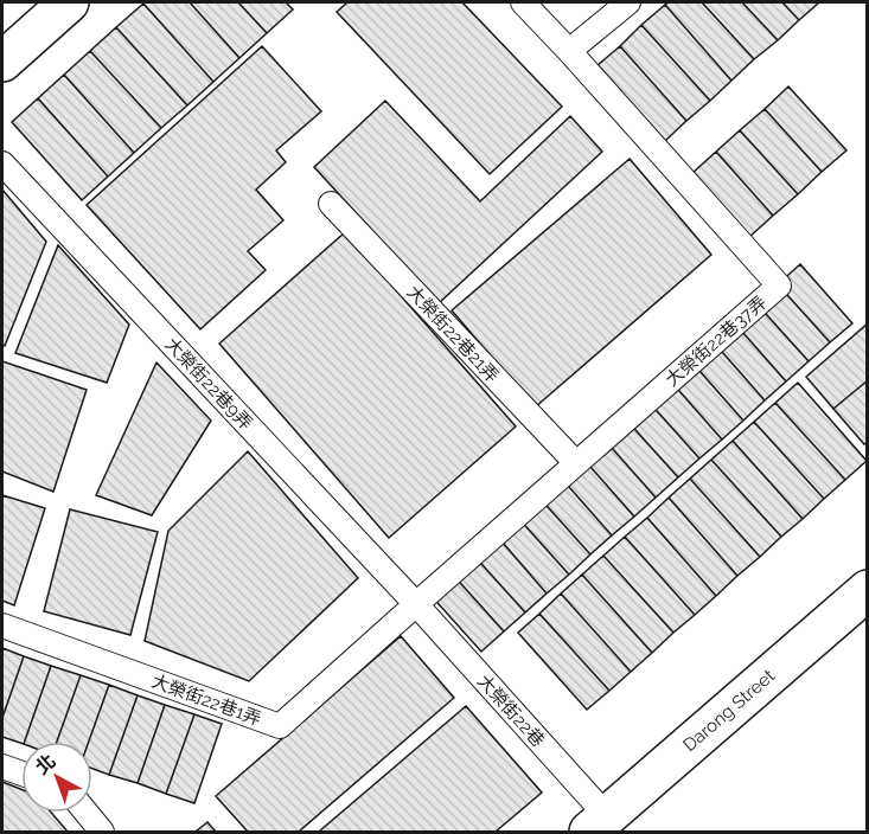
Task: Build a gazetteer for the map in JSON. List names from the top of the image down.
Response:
{
  "streets": {
    "street": ["Darong Street"],
    "lane": [
      "大榮街22巷21弄",
      "大榮街22巷37弄",
      "大榮街22巷9弄",
      "大榮街22巷1弄",
      "大榮街22巷"
    ]
  },
  "crossings": [
    ["大榮街22巷21弄", "大榮街22巷37弄"],
    ["大榮街22巷37弄", "大榮街22巷9弄"],
    ["大榮街22巷37弄", "大榮街22巷1弄"],
    ["大榮街22巷37弄", "大榮街22巷"],
    ["大榮街22巷9弄", "大榮街22巷1弄"],
    ["大榮街22巷9弄", "大榮街22巷"],
    ["大榮街22巷1弄", "大榮街22巷"],
    ["大榮街22巷", "Darong Street"]
  ],
  "north": "top left"
}
